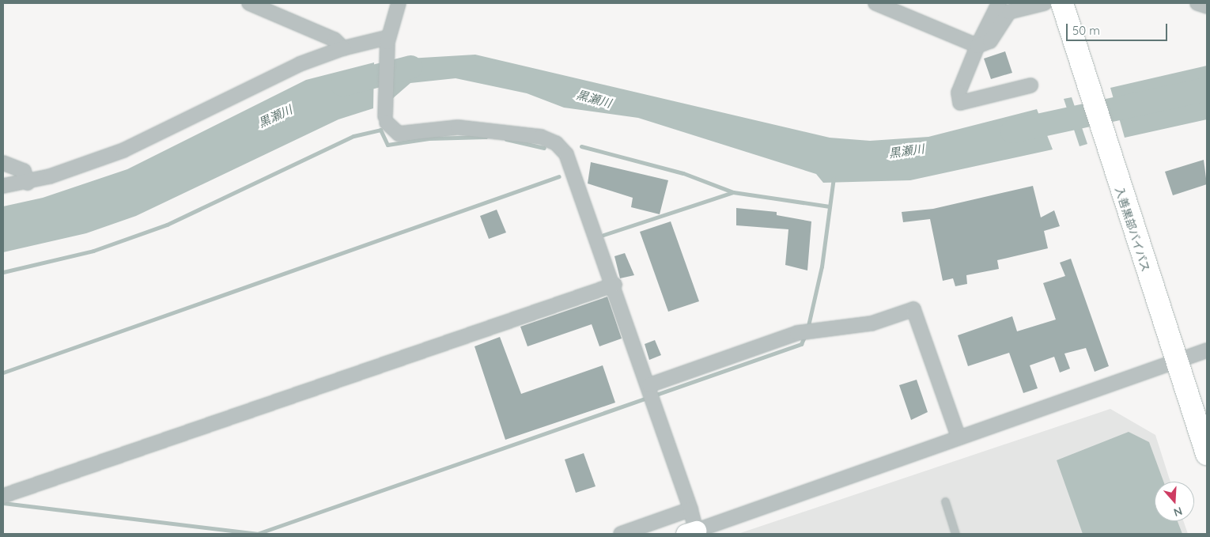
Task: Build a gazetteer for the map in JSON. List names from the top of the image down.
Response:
{
  "streets": {
    "highway": ["入善黒部バイパス"]
  },
  "water": ["黒瀬川"],
  "scale_bar": "50 m",
  "north": "bottom"
}
